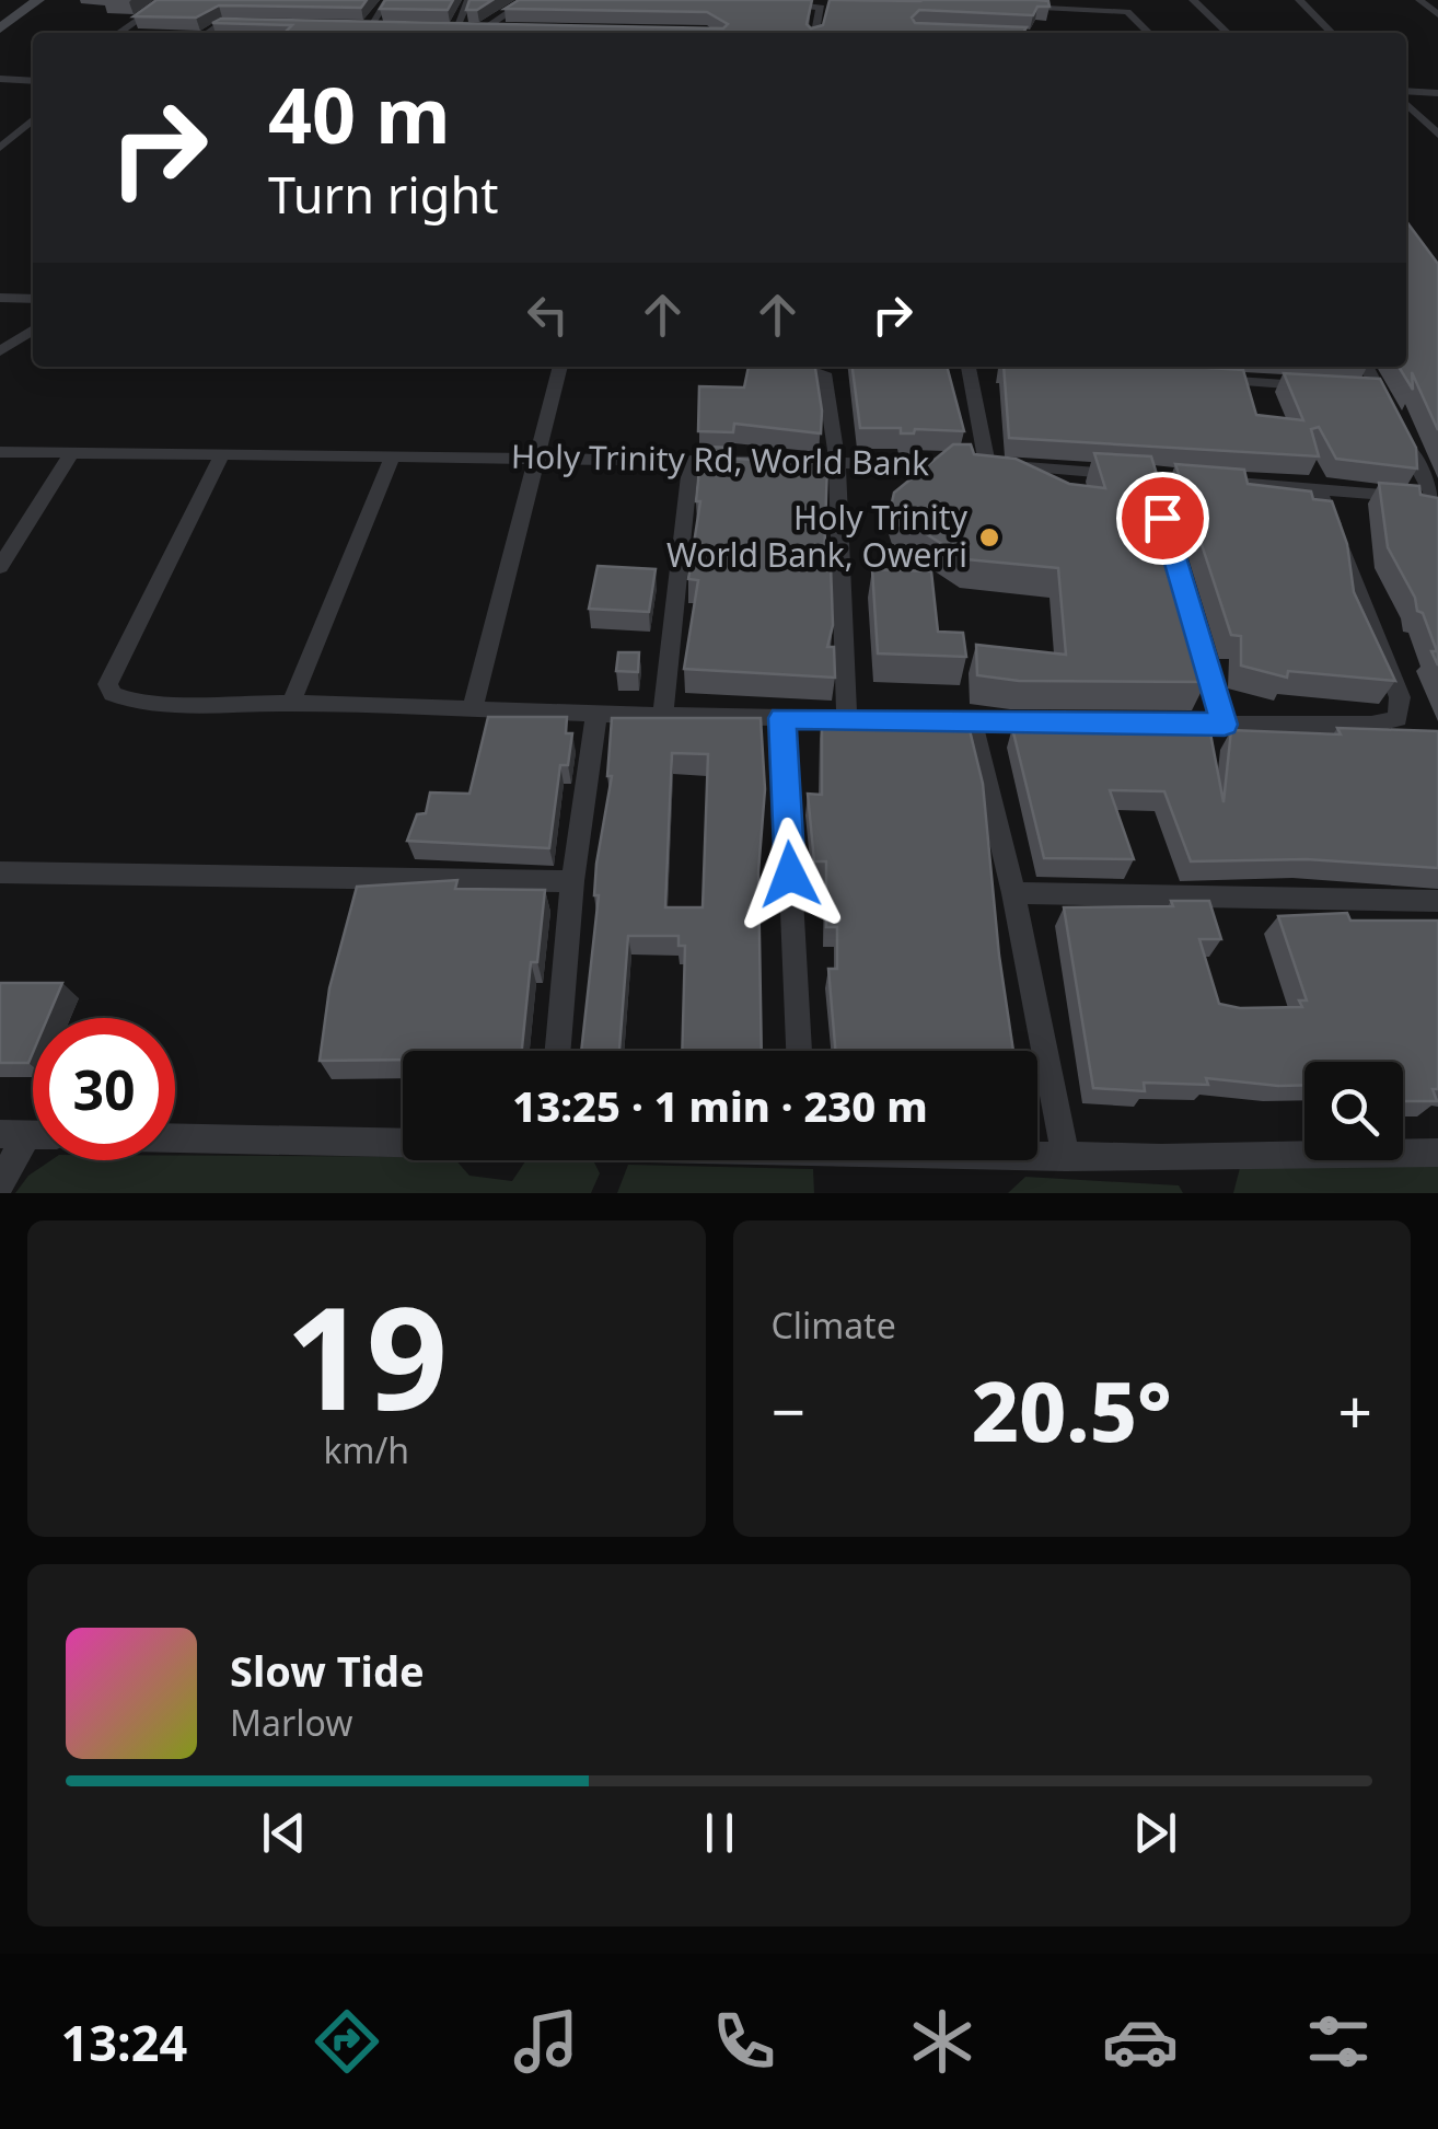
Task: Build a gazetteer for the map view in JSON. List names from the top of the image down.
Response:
{
  "streets": {
    "street": ["Holy Trinity Rd, World Bank"]
  },
  "places": ["Holy Trinity World Bank, Owerri"],
  "page": {
    "turn": ["40 m", "Turn right"],
    "limit": "30",
    "trip": "13:25 · 1 min · 230 m",
    "tile": [
      ["19", "km/h"],
      "Climate"
    ],
    "heat": ["−", "20.5°", "+"],
    "song": ["Slow Tide", "Marlow"],
    "tabs": "13:24"
  }
}
